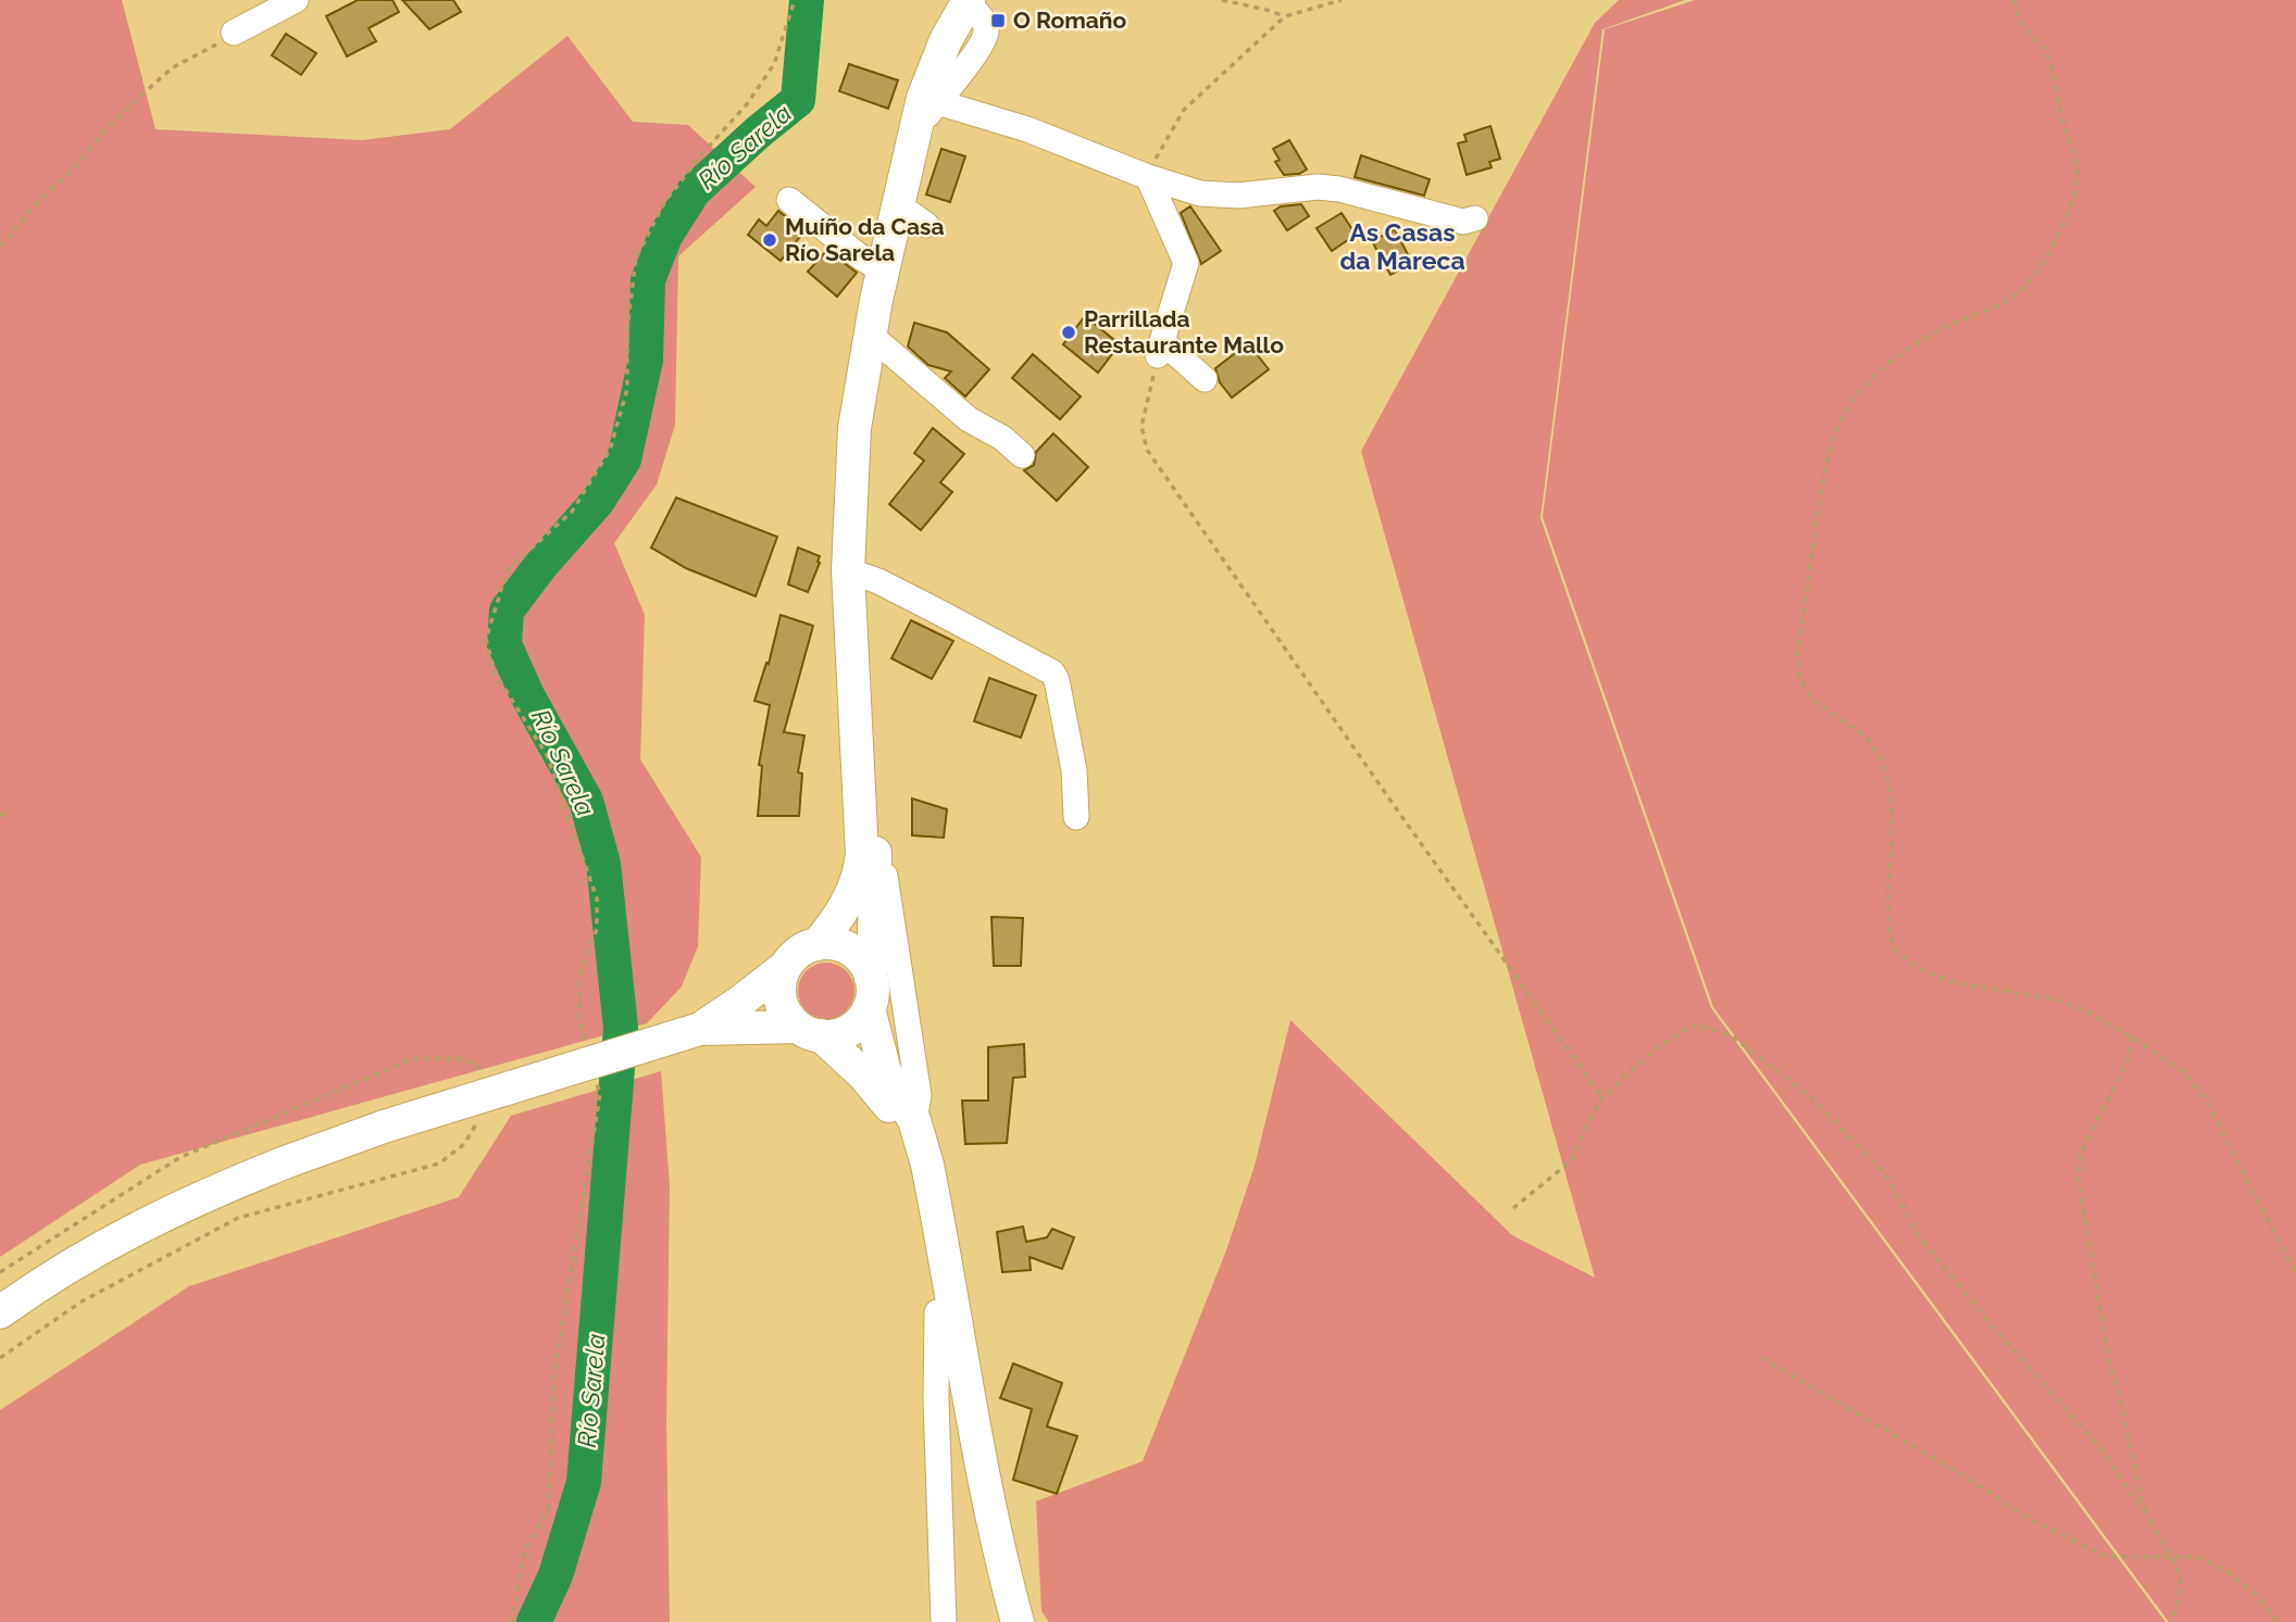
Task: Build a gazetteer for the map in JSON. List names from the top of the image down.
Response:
{
  "districts": ["As Casas da Mareca"],
  "water": ["Río Sarela"],
  "places": {
    "transit": ["O Romaño"],
    "other": ["Muíño da Casa Río Sarela", "Parrillada Restaurante Mallo"]
  }
}
